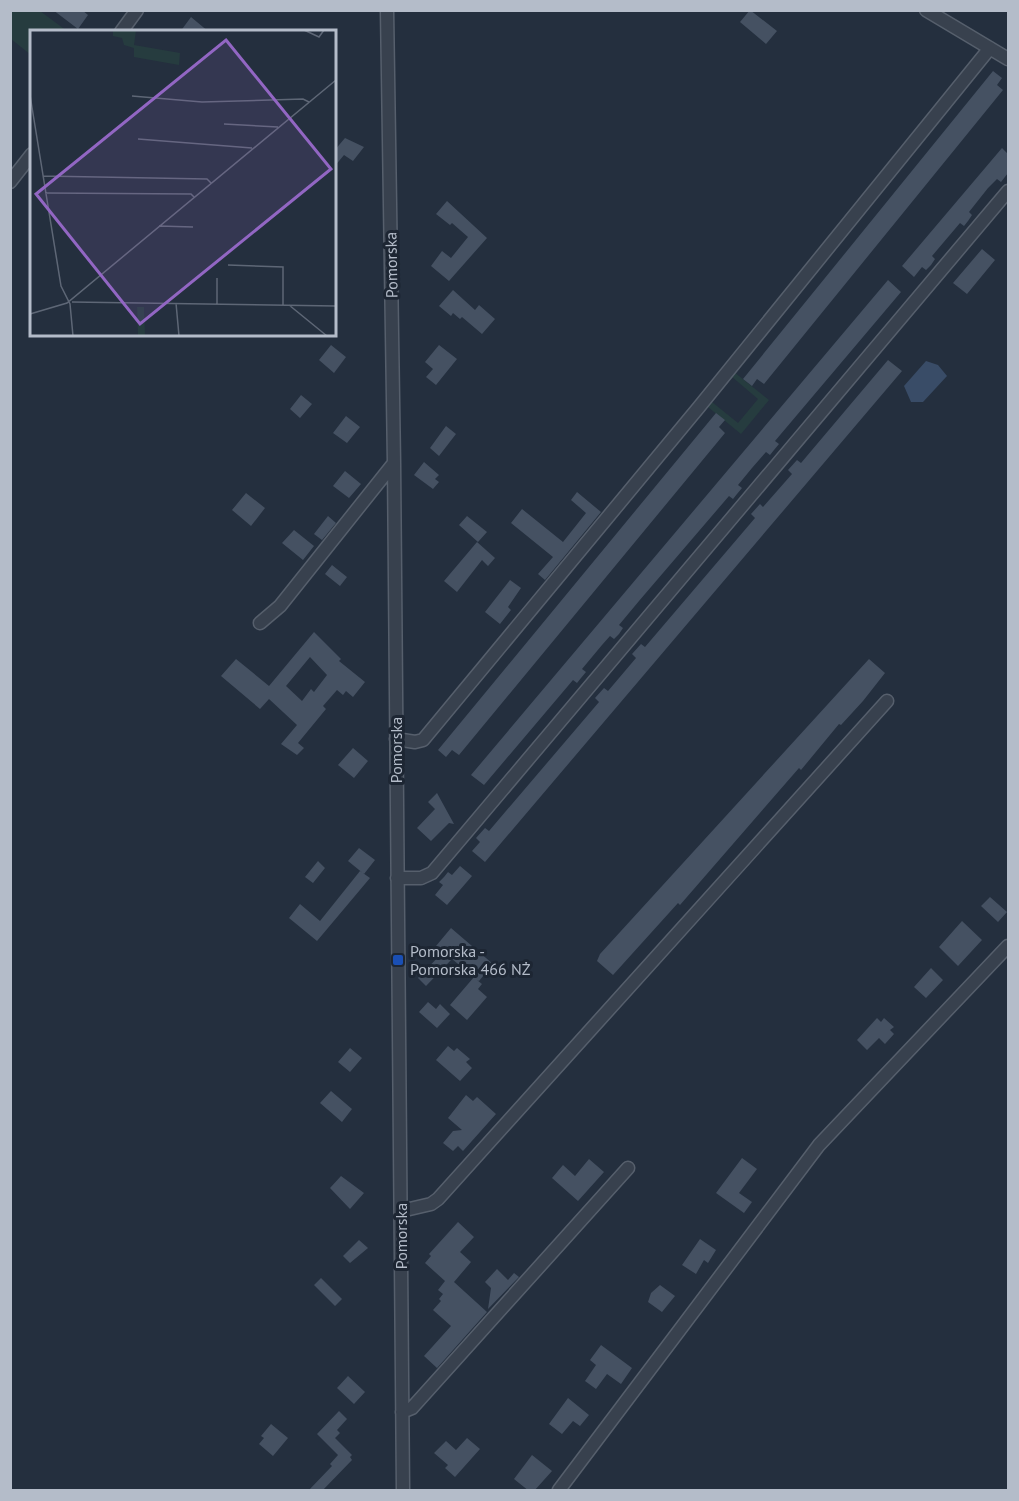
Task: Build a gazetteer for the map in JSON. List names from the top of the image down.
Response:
{
  "streets": {
    "street": ["Pomorska"]
  },
  "places": {
    "transit": ["Pomorska - Pomorska 466 NŻ"]
  }
}
